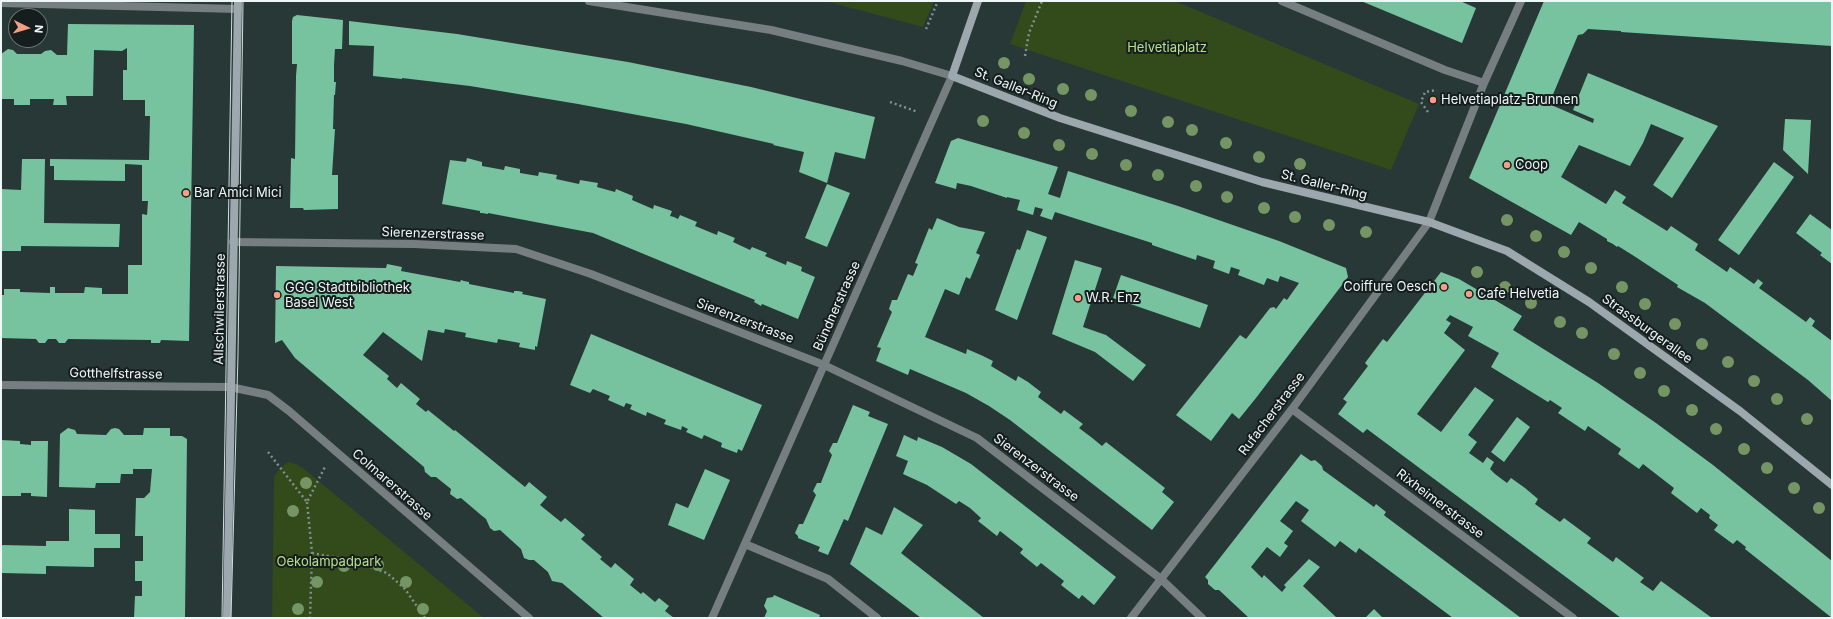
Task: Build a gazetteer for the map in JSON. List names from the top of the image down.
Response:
{
  "streets": {
    "street": [
      "St. Galler-Ring",
      "Sierenzerstrasse",
      "Bündnerstrasse",
      "Allschwilerstrasse",
      "Strassburgerallee",
      "Gotthelfstrasse",
      "Rufacherstrasse",
      "Colmarerstrasse",
      "Rixheimerstrasse"
    ]
  },
  "crossings": [
    ["St. Galler-Ring", "Bündnerstrasse"],
    ["St. Galler-Ring", "Strassburgerallee"],
    ["St. Galler-Ring", "Rufacherstrasse"],
    ["Sierenzerstrasse", "Bündnerstrasse"],
    ["Sierenzerstrasse", "Allschwilerstrasse"],
    ["Sierenzerstrasse", "Rufacherstrasse"],
    ["Allschwilerstrasse", "Gotthelfstrasse"],
    ["Allschwilerstrasse", "Colmarerstrasse"],
    ["Strassburgerallee", "Rufacherstrasse"],
    ["Gotthelfstrasse", "Colmarerstrasse"],
    ["Rufacherstrasse", "Rixheimerstrasse"]
  ],
  "parks": ["Helvetiaplatz", "Oekolampadpark"],
  "places": [
    "Helvetiaplatz-Brunnen",
    "Coop",
    "Bar Amici Mici",
    "Coiffure Oesch",
    "Cafe Helvetia",
    "GGG Stadtbibliothek Basel West",
    "W.R. Enz"
  ],
  "north": "right"
}
